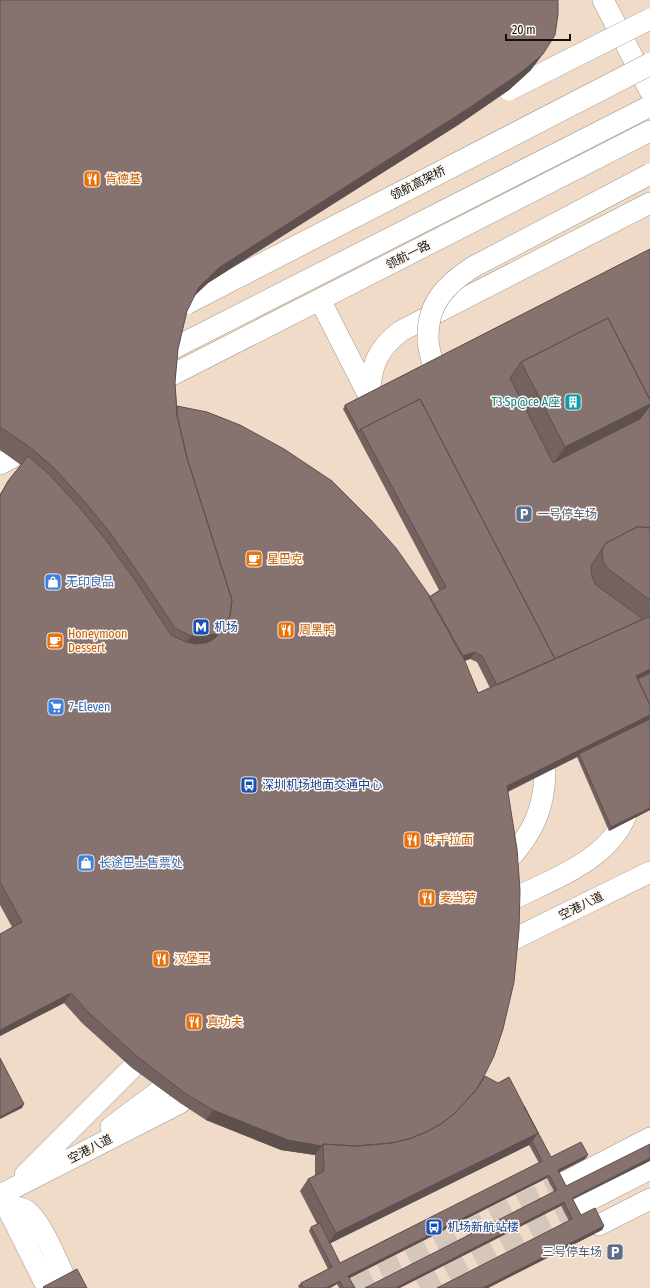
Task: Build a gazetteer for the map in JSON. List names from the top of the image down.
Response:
{
  "streets": {
    "main road": ["领航高架桥"],
    "street": ["领航一路", "空港八道"]
  },
  "places": {
    "restaurant": [
      "肯德基",
      "周黑鸭",
      "味千拉面",
      "麦当劳",
      "汉堡王",
      "真功夫"
    ],
    "building": ["T3·Sp@ce A座"],
    "parking": ["一号停车场", "三号停车场"],
    "cafe": ["星巴克", "Honeymoon Dessert"],
    "shop": ["无印良品", "长途巴士售票处"],
    "metro station": ["机场"],
    "supermarket": ["7-Eleven"],
    "bus stop": ["深圳机场地面交通中心", "机场新航站楼"]
  },
  "scale_bar": "20 m"
}
